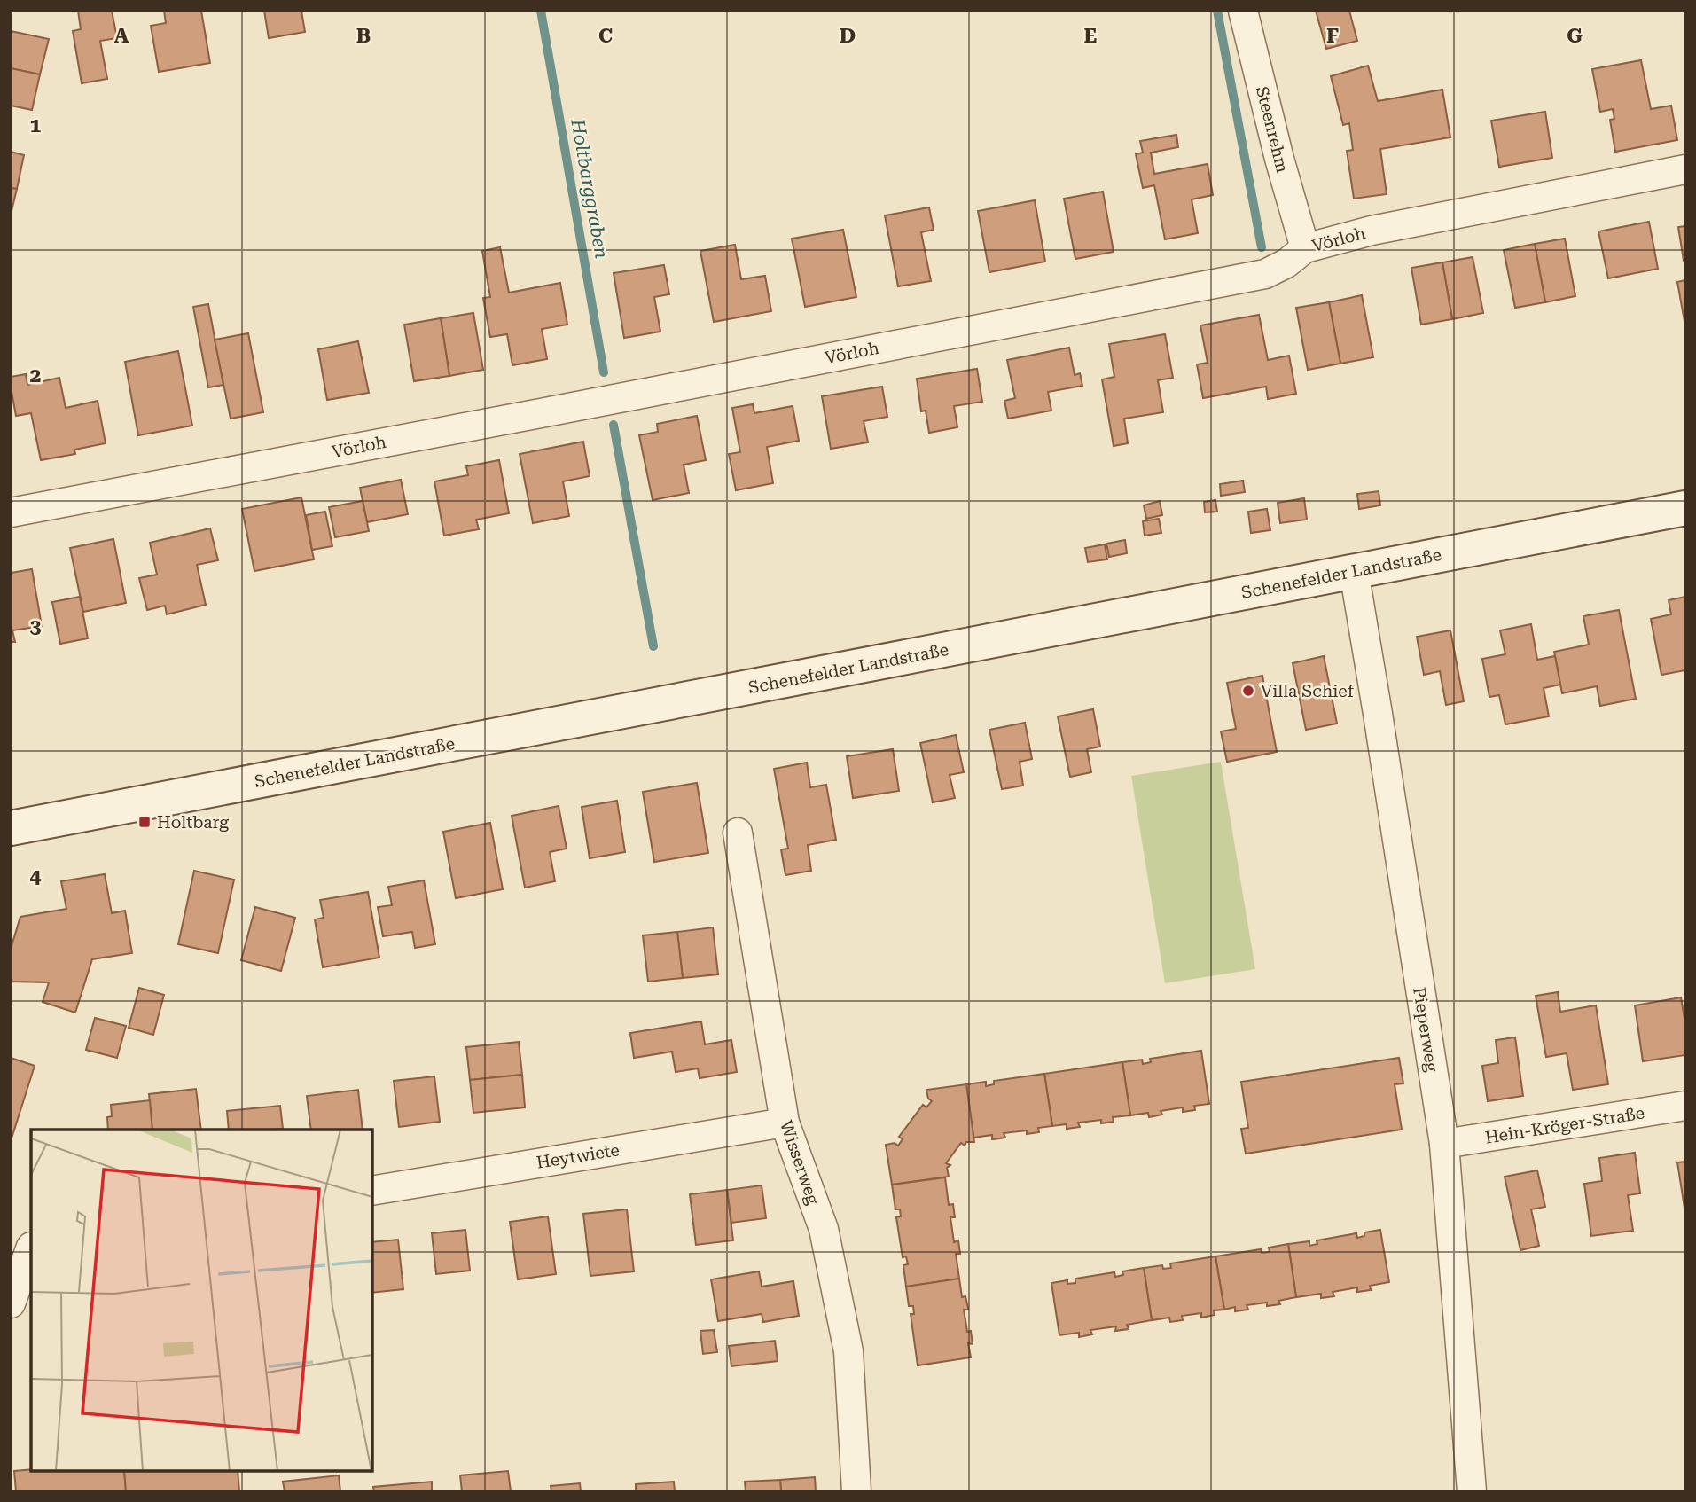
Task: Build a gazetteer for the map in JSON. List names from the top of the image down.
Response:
{
  "streets": {
    "main road": ["Schenefelder Landstraße"],
    "street": [
      "Steenrehm",
      "Vörloh",
      "Pieperweg",
      "Hein-Kröger-Straße",
      "Heytwiete",
      "Wisserweg"
    ]
  },
  "crossings": [
    ["Steenrehm", "Vörloh"],
    ["Schenefelder Landstraße", "Pieperweg"],
    ["Pieperweg", "Hein-Kröger-Straße"],
    ["Heytwiete", "Wisserweg"]
  ],
  "water": ["Holtbarggraben"],
  "places": {
    "other": ["Villa Schief"],
    "transit": ["Holtbarg"]
  },
  "grid": {
    "columns": [
      "A",
      "B",
      "C",
      "D",
      "E",
      "F",
      "G"
    ],
    "rows": [
      "1",
      "2",
      "3",
      "4"
    ]
  }
}
